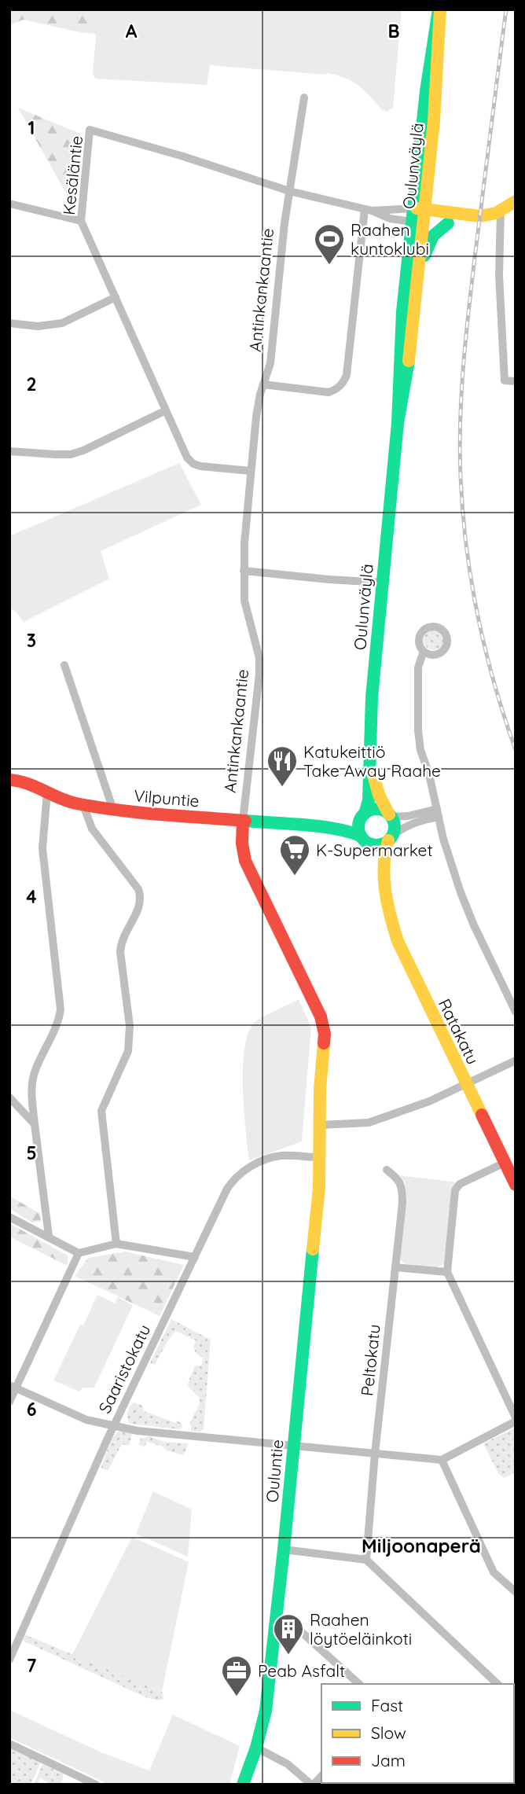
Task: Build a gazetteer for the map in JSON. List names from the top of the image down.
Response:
{
  "streets": {
    "main road": [
      "Oulunväylä",
      "Antinkankaantie",
      "Vilpuntie",
      "Ratakatu",
      "Ouluntie"
    ],
    "street": ["Kesäläntie", "Peltokatu", "Saaristokatu"]
  },
  "crossings": [
    ["Oulunväylä", "Kesäläntie"],
    ["Oulunväylä", "Vilpuntie"],
    ["Oulunväylä", "Ratakatu"],
    ["Kesäläntie", "Antinkankaantie"],
    ["Antinkankaantie", "Vilpuntie"],
    ["Antinkankaantie", "Saaristokatu"],
    ["Antinkankaantie", "Ouluntie"],
    ["Vilpuntie", "Ratakatu"],
    ["Saaristokatu", "Ouluntie"]
  ],
  "districts": ["Miljoonaperä"],
  "places": {
    "sports": ["Raahen kuntoklubi"],
    "restaurant": ["Katukeittiö Take Away Raahe"],
    "supermarket": ["K-Supermarket"],
    "building": ["Raahen löytöeläinkoti"],
    "office": ["Peab Asfalt"]
  },
  "legend": ["Fast", "Slow", "Jam"],
  "grid": {
    "columns": ["A", "B"],
    "rows": [
      "1",
      "2",
      "3",
      "4",
      "5",
      "6",
      "7"
    ]
  }
}
